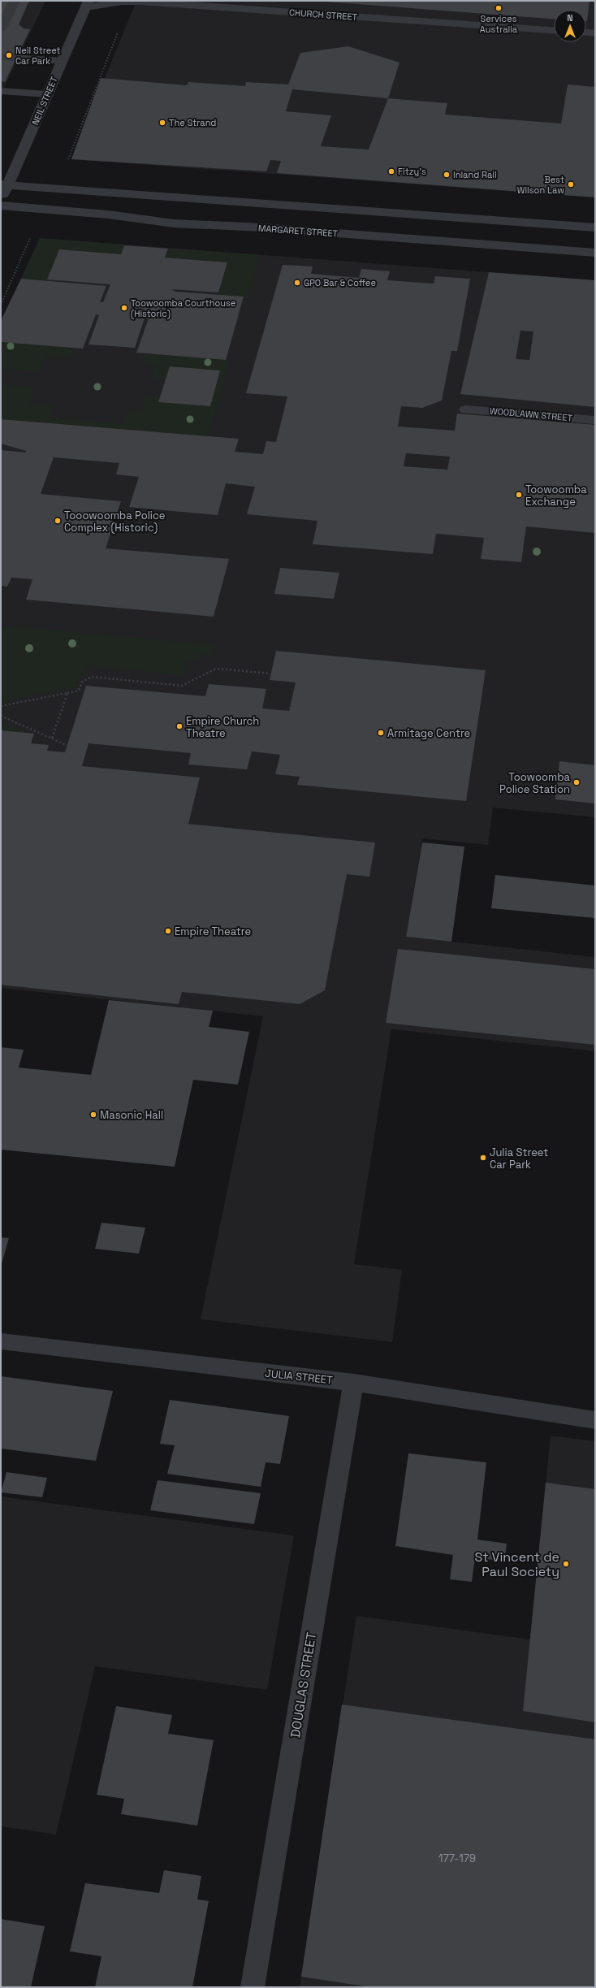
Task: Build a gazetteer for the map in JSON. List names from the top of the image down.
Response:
{
  "streets": {
    "street": [
      "CHURCH STREET",
      "NEIL STREET",
      "MARGARET STREET",
      "WOODLAWN STREET",
      "JULIA STREET",
      "DOUGLAS STREET"
    ]
  },
  "crossings": [
    ["CHURCH STREET", "NEIL STREET"],
    ["JULIA STREET", "DOUGLAS STREET"]
  ],
  "places": [
    "Services Australia",
    "Neil Street Car Park",
    "The Strand",
    "Fitzy's",
    "Inland Rail",
    "Best Wilson Law",
    "GPO Bar & Coffee",
    "Toowoomba Courthouse (Historic)",
    "Toowoomba Exchange",
    "Tooowoomba Police Complex (Historic)",
    "Empire Church Theatre",
    "Armitage Centre",
    "Toowoomba Police Station",
    "Empire Theatre",
    "Masonic Hall",
    "Julia Street Car Park",
    "St Vincent de Paul Society"
  ],
  "house_numbers": ["177-179"],
  "north": "top"
}
